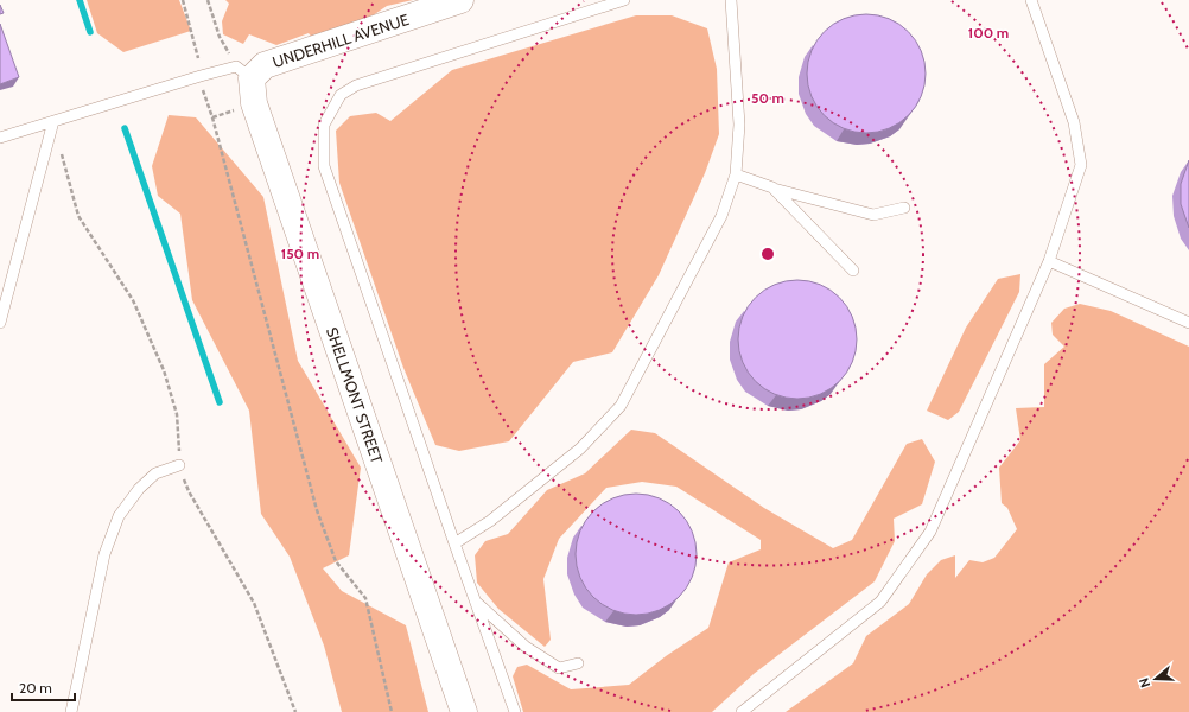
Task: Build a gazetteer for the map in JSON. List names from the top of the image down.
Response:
{
  "streets": {
    "street": ["UNDERHILL AVENUE", "SHELLMONT STREET"]
  },
  "crossings": [
    ["UNDERHILL AVENUE", "SHELLMONT STREET"]
  ],
  "scale_bar": "20 m",
  "north": "left",
  "rings": ["100 m", "50 m", "150 m"]
}
